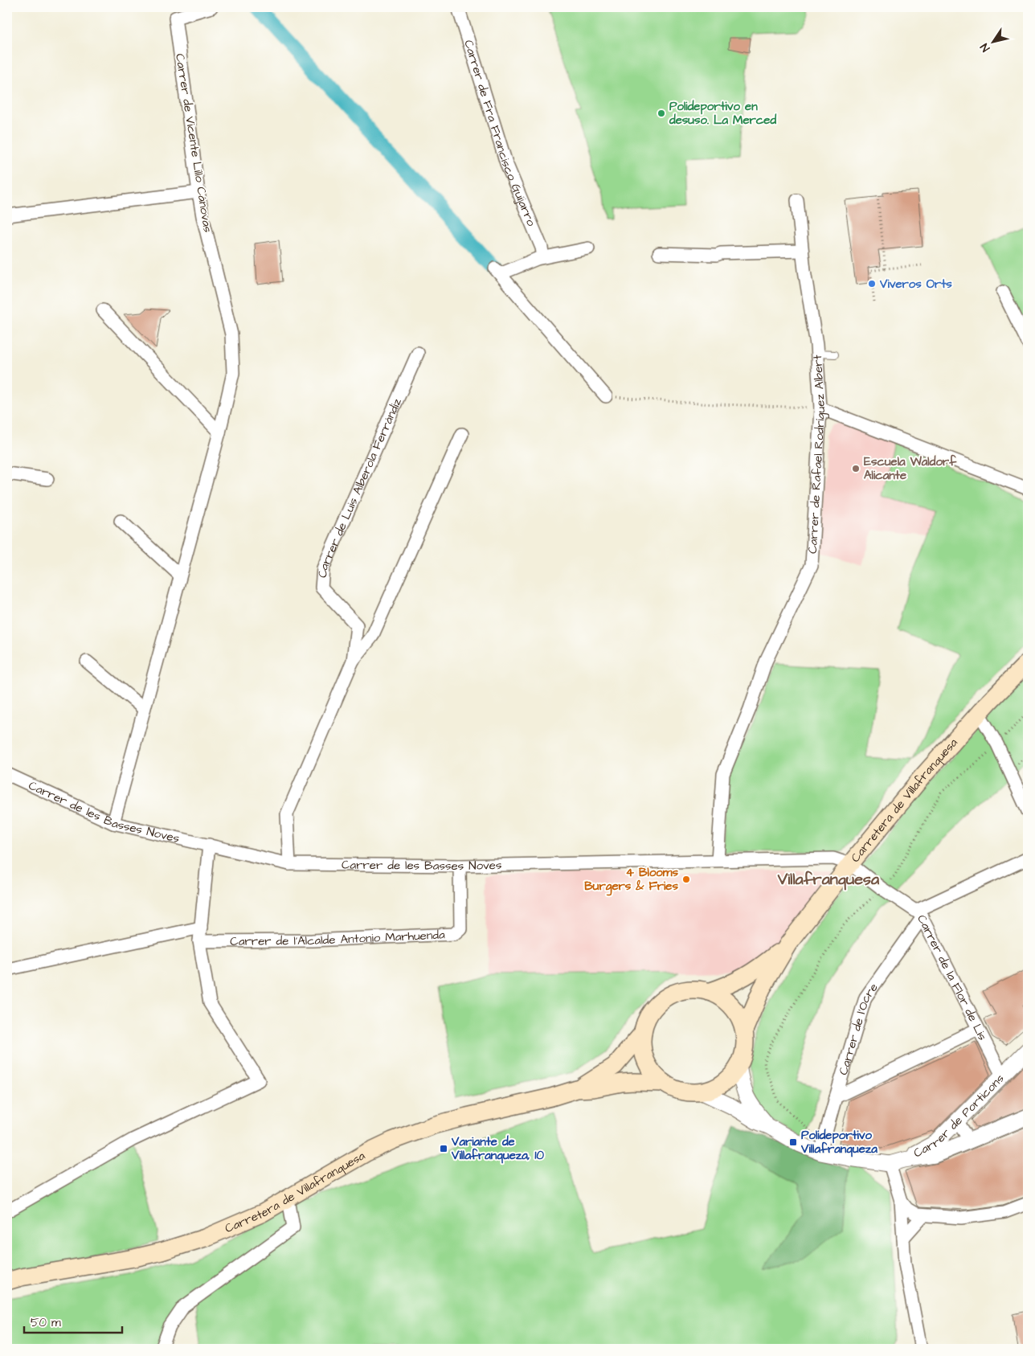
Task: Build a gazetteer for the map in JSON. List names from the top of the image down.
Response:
{
  "streets": {
    "main road": ["Carretera de Villafranquesa"],
    "street": [
      "Carrer de Fra Francisco Guijarro",
      "Carrer de Vicente Lillo Cánovas",
      "Carrer de Rafael Rodríguez Albert",
      "Carrer de Luis Alberola Ferrándiz",
      "Carrer de les Basses Noves",
      "Carrer de l'Alcalde Antonio Marhuenda",
      "Carrer de la Flor de Lis",
      "Carrer de l'Ocre",
      "Carrer de Porticons"
    ]
  },
  "crossings": [
    ["Carrer de Vicente Lillo Cánovas", "Carrer de les Basses Noves"],
    ["Carrer de Rafael Rodríguez Albert", "Carrer de les Basses Noves"],
    ["Carrer de Luis Alberola Ferrándiz", "Carrer de les Basses Noves"],
    ["Carretera de Villafranquesa", "Carrer de les Basses Noves"],
    ["Carretera de Villafranquesa", "Carrer de la Flor de Lis"],
    ["Carrer de les Basses Noves", "Carrer de l'Alcalde Antonio Marhuenda"],
    ["Carrer de les Basses Noves", "Carrer de la Flor de Lis"],
    ["Carrer de la Flor de Lis", "Carrer de l'Ocre"],
    ["Carrer de la Flor de Lis", "Carrer de Porticons"]
  ],
  "districts": ["Villafranquesa"],
  "places": {
    "other": [
      "Polideportivo en desuso. La Merced",
      "Viveros Orts",
      "Escuela Waldorf Alicante",
      "4 Blooms Burgers & Fries"
    ],
    "transit": ["Polideportivo Villafranqueza", "Variante de Villafranqueza, 10"]
  },
  "scale_bar": "50 m",
  "north": "bottom left"
}
